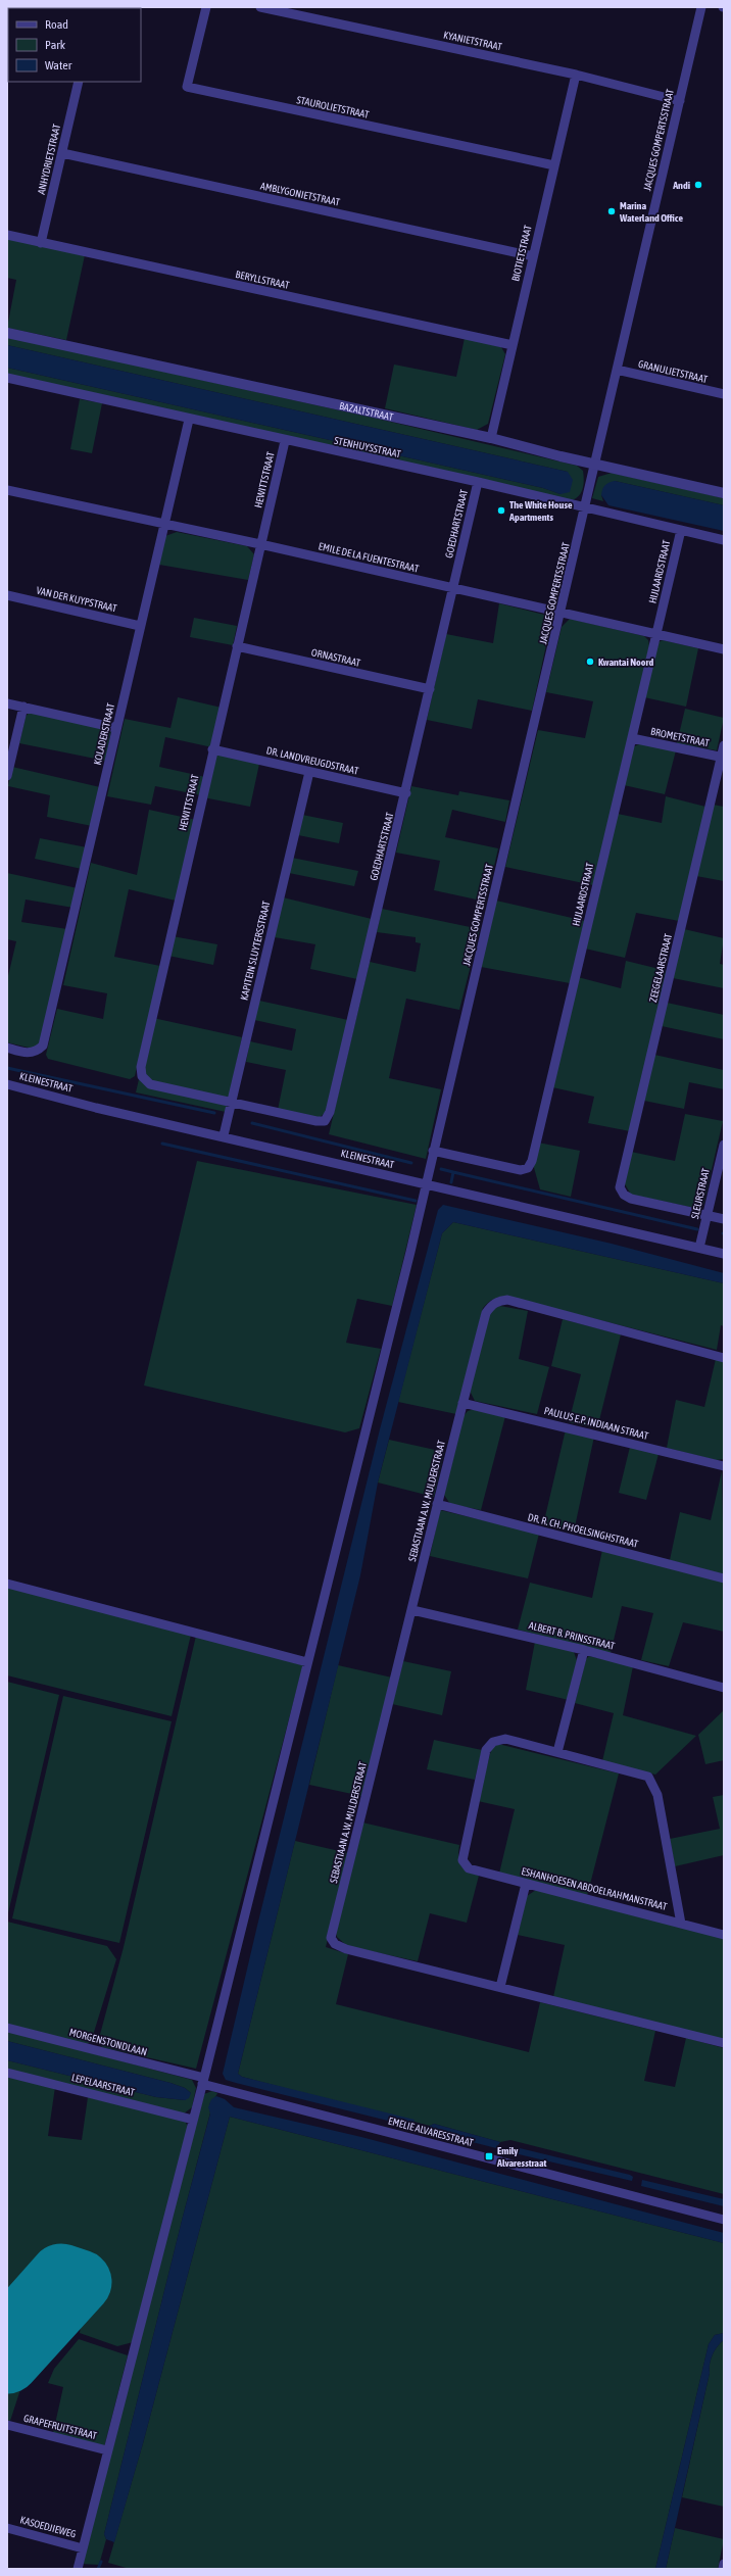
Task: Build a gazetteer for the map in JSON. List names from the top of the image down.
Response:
{
  "streets": {
    "street": [
      "KYANIETSTRAAT",
      "STAUROLIETSTRAAT",
      "JACQUES GOMPERTSSTRAAT",
      "ANHYDRIETSTRAAT",
      "AMBLYGONIETSTRAAT",
      "BIOTIETSTRAAT",
      "BERYLLSTRAAT",
      "GRANULIETSTRAAT",
      "BAZALTSTRAAT",
      "STENHUYSSTRAAT",
      "HEWITTSTRAAT",
      "GOEDHARTSTRAAT",
      "EMILE DE LA FUENTESTRAAT",
      "HIJLAARDSTRAAT",
      "VAN DER KUYPSTRAAT",
      "ORNASTRAAT",
      "KOLADERSTRAAT",
      "BROMETSTRAAT",
      "DR. LANDVREUGDSTRAAT",
      "KAPITEIN SLUYTERSSTRAAT",
      "ZEEGELAARSTRAAT",
      "KLEINESTRAAT",
      "SLEURSTRAAT",
      "PAULUS E.P. INDIAAN STRAAT",
      "SEBASTIAAN A.W. MULDERSTRAAT",
      "DR. R. CH. PHOELSINGHSTRAAT",
      "ALBERT B. PRINSSTRAAT",
      "ESHANHOESEN ABDOELRAHMANSTRAAT",
      "MORGENSTONDLAAN",
      "LEPELAARSTRAAT",
      "EMELIE ALVARESSTRAAT",
      "GRAPEFRUITSTRAAT",
      "KASOEDJIEWEG"
    ]
  },
  "crossings": [
    ["KYANIETSTRAAT", "JACQUES GOMPERTSSTRAAT"],
    ["KYANIETSTRAAT", "BIOTIETSTRAAT"],
    ["STAUROLIETSTRAAT", "BIOTIETSTRAAT"],
    ["JACQUES GOMPERTSSTRAAT", "GRANULIETSTRAAT"],
    ["JACQUES GOMPERTSSTRAAT", "BAZALTSTRAAT"],
    ["JACQUES GOMPERTSSTRAAT", "STENHUYSSTRAAT"],
    ["JACQUES GOMPERTSSTRAAT", "EMILE DE LA FUENTESTRAAT"],
    ["JACQUES GOMPERTSSTRAAT", "HIJLAARDSTRAAT"],
    ["JACQUES GOMPERTSSTRAAT", "KLEINESTRAAT"],
    ["JACQUES GOMPERTSSTRAAT", "MORGENSTONDLAAN"],
    ["JACQUES GOMPERTSSTRAAT", "LEPELAARSTRAAT"],
    ["JACQUES GOMPERTSSTRAAT", "EMELIE ALVARESSTRAAT"],
    ["JACQUES GOMPERTSSTRAAT", "GRAPEFRUITSTRAAT"],
    ["JACQUES GOMPERTSSTRAAT", "KASOEDJIEWEG"],
    ["ANHYDRIETSTRAAT", "AMBLYGONIETSTRAAT"],
    ["ANHYDRIETSTRAAT", "BERYLLSTRAAT"],
    ["AMBLYGONIETSTRAAT", "BIOTIETSTRAAT"],
    ["BIOTIETSTRAAT", "BERYLLSTRAAT"],
    ["BIOTIETSTRAAT", "BAZALTSTRAAT"],
    ["STENHUYSSTRAAT", "HEWITTSTRAAT"],
    ["STENHUYSSTRAAT", "GOEDHARTSTRAAT"],
    ["STENHUYSSTRAAT", "HIJLAARDSTRAAT"],
    ["STENHUYSSTRAAT", "KOLADERSTRAAT"],
    ["HEWITTSTRAAT", "GOEDHARTSTRAAT"],
    ["HEWITTSTRAAT", "EMILE DE LA FUENTESTRAAT"],
    ["HEWITTSTRAAT", "ORNASTRAAT"],
    ["HEWITTSTRAAT", "DR. LANDVREUGDSTRAAT"],
    ["HEWITTSTRAAT", "KAPITEIN SLUYTERSSTRAAT"],
    ["GOEDHARTSTRAAT", "EMILE DE LA FUENTESTRAAT"],
    ["GOEDHARTSTRAAT", "ORNASTRAAT"],
    ["GOEDHARTSTRAAT", "DR. LANDVREUGDSTRAAT"],
    ["GOEDHARTSTRAAT", "KAPITEIN SLUYTERSSTRAAT"],
    ["EMILE DE LA FUENTESTRAAT", "HIJLAARDSTRAAT"],
    ["EMILE DE LA FUENTESTRAAT", "KOLADERSTRAAT"],
    ["HIJLAARDSTRAAT", "BROMETSTRAAT"],
    ["VAN DER KUYPSTRAAT", "KOLADERSTRAAT"],
    ["BROMETSTRAAT", "ZEEGELAARSTRAAT"],
    ["DR. LANDVREUGDSTRAAT", "KAPITEIN SLUYTERSSTRAAT"],
    ["KAPITEIN SLUYTERSSTRAAT", "KLEINESTRAAT"],
    ["ZEEGELAARSTRAAT", "SLEURSTRAAT"],
    ["KLEINESTRAAT", "SLEURSTRAAT"],
    ["PAULUS E.P. INDIAAN STRAAT", "SEBASTIAAN A.W. MULDERSTRAAT"],
    ["SEBASTIAAN A.W. MULDERSTRAAT", "DR. R. CH. PHOELSINGHSTRAAT"],
    ["SEBASTIAAN A.W. MULDERSTRAAT", "ALBERT B. PRINSSTRAAT"],
    ["MORGENSTONDLAAN", "EMELIE ALVARESSTRAAT"]
  ],
  "places": {
    "other": [
      "Andi",
      "Marina Waterland Office",
      "The White House Apartments",
      "Kwantai Noord"
    ],
    "transit": ["Emily Alvaresstraat"]
  },
  "legend": ["Road", "Park", "Water"]
}
